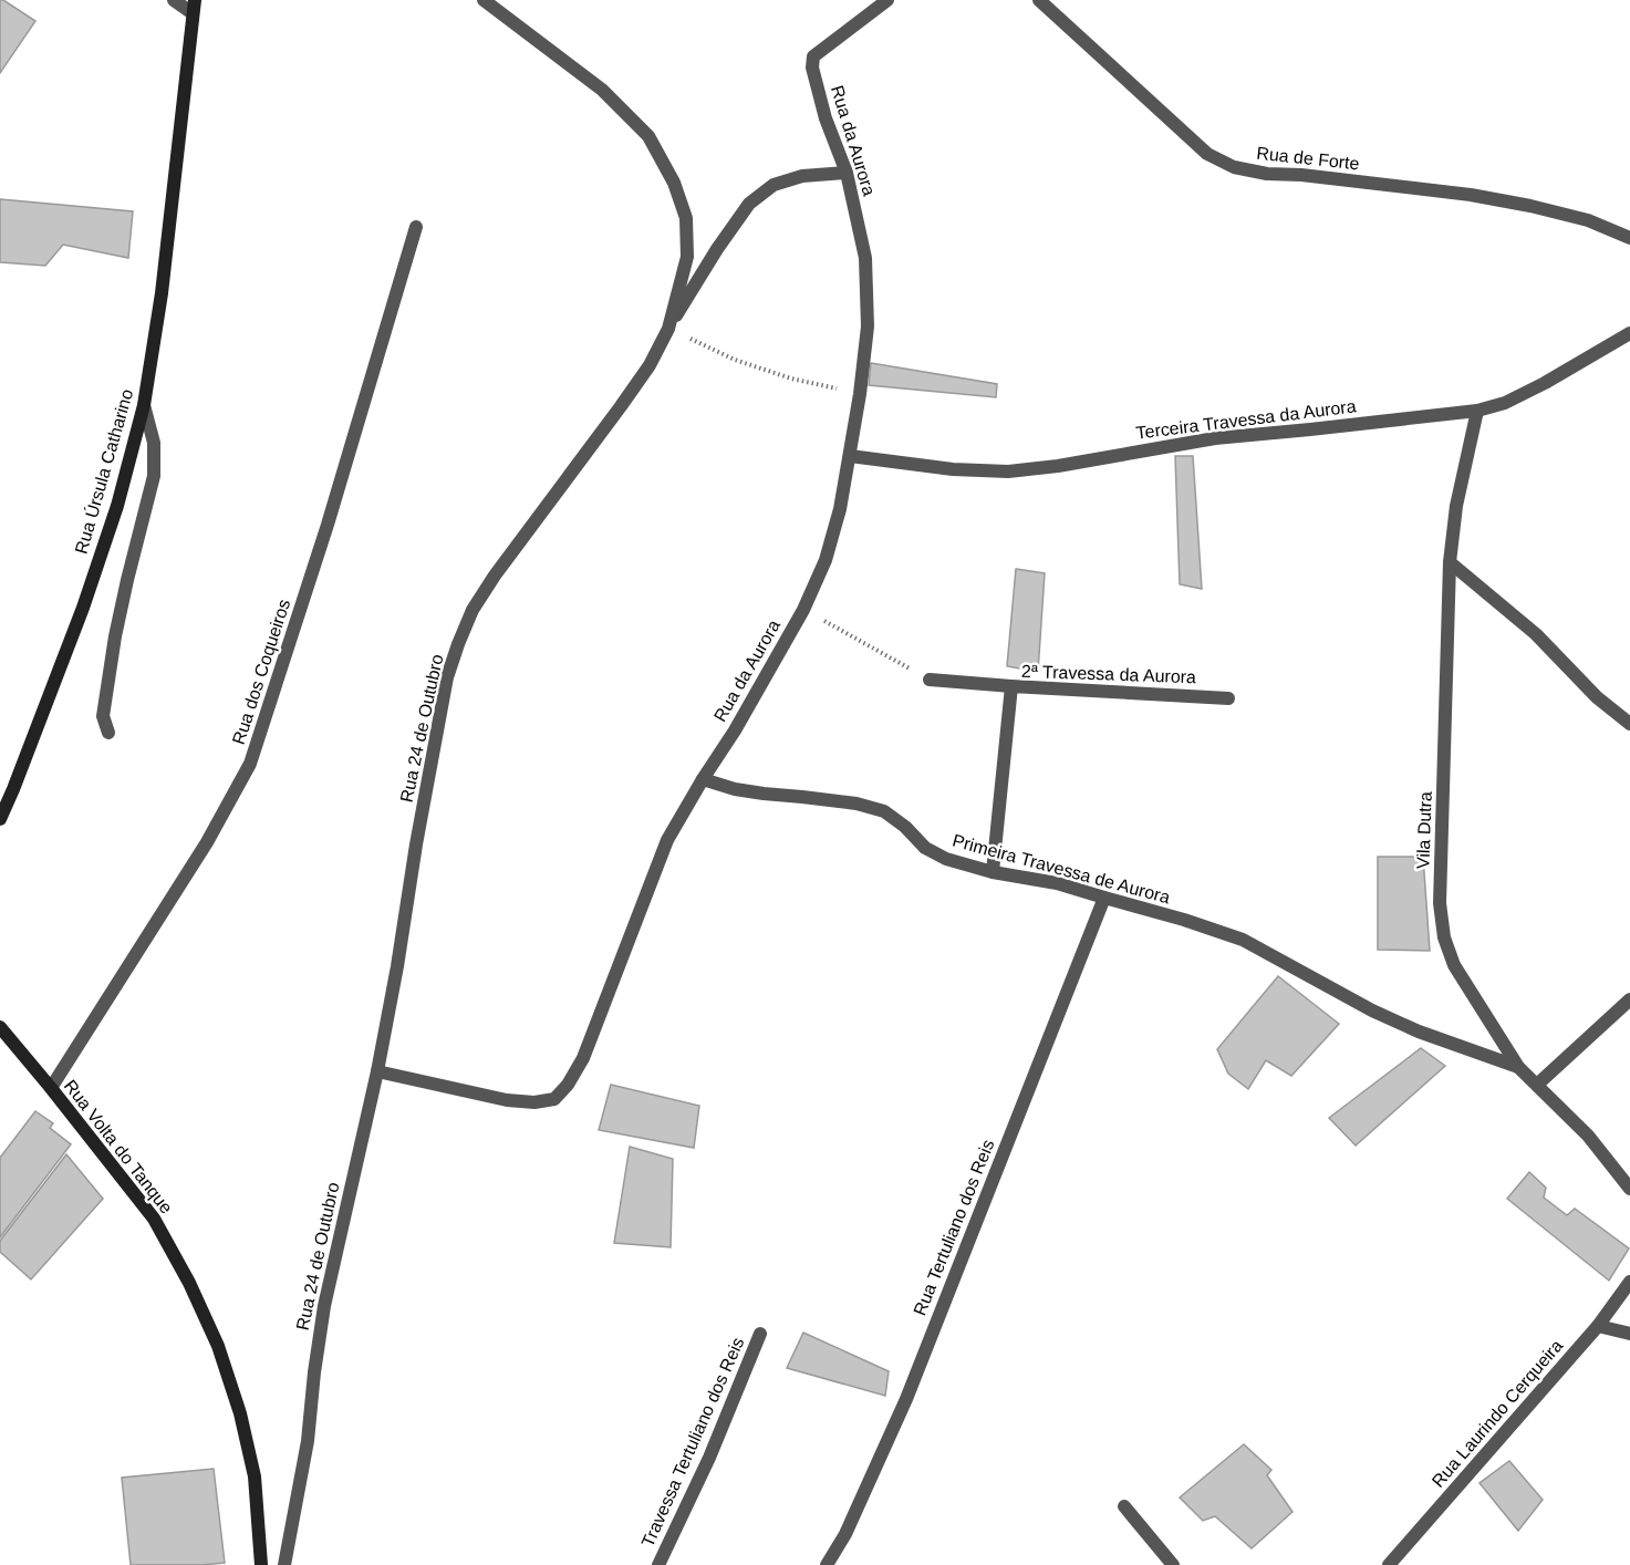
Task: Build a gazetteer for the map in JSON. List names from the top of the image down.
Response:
{
  "streets": {
    "main road": ["Rua Úrsula Catharino", "Rua Volta do Tanque"],
    "street": [
      "Rua da Aurora",
      "Rua de Forte",
      "Terceira Travessa da Aurora",
      "Rua dos Coqueiros",
      "2ª Travessa da Aurora",
      "Rua 24 de Outubro",
      "Vila Dutra",
      "Primeira Travessa de Aurora",
      "Rua Tertuliano dos Reis",
      "Rua Laurindo Cerqueira",
      "Travessa Tertuliano dos Reis"
    ]
  },
  "crossings": [
    ["Rua da Aurora", "Terceira Travessa da Aurora"],
    ["Rua da Aurora", "Rua 24 de Outubro"],
    ["Rua da Aurora", "Primeira Travessa de Aurora"],
    ["Terceira Travessa da Aurora", "Vila Dutra"],
    ["Rua dos Coqueiros", "Rua Volta do Tanque"],
    ["2ª Travessa da Aurora", "Primeira Travessa de Aurora"],
    ["Vila Dutra", "Primeira Travessa de Aurora"],
    ["Primeira Travessa de Aurora", "Rua Tertuliano dos Reis"]
  ]
}
